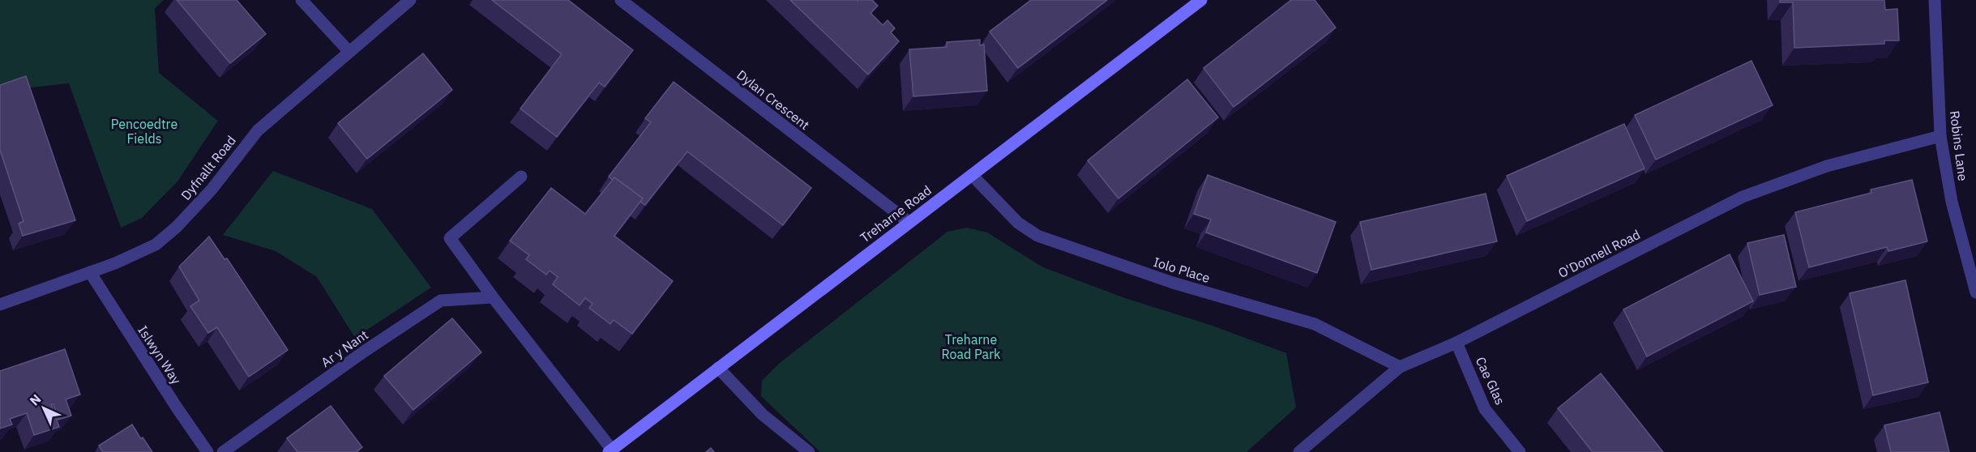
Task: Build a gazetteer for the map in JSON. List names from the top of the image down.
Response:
{
  "streets": {
    "street": [
      "Dylan Crescent",
      "Robins Lane",
      "Dyfnallt Road",
      "Treharne Road",
      "O'Donnell Road",
      "Iolo Place",
      "Ar y Nant",
      "Islwyn Way",
      "Cae Glas"
    ]
  },
  "crossings": [
    ["Dylan Crescent", "Treharne Road"],
    ["Robins Lane", "O'Donnell Road"],
    ["Dyfnallt Road", "Islwyn Way"],
    ["Treharne Road", "Iolo Place"],
    ["O'Donnell Road", "Iolo Place"],
    ["O'Donnell Road", "Cae Glas"]
  ],
  "parks": ["Pencoedtre Fields", "Treharne Road Park"],
  "north": "top left"
}
